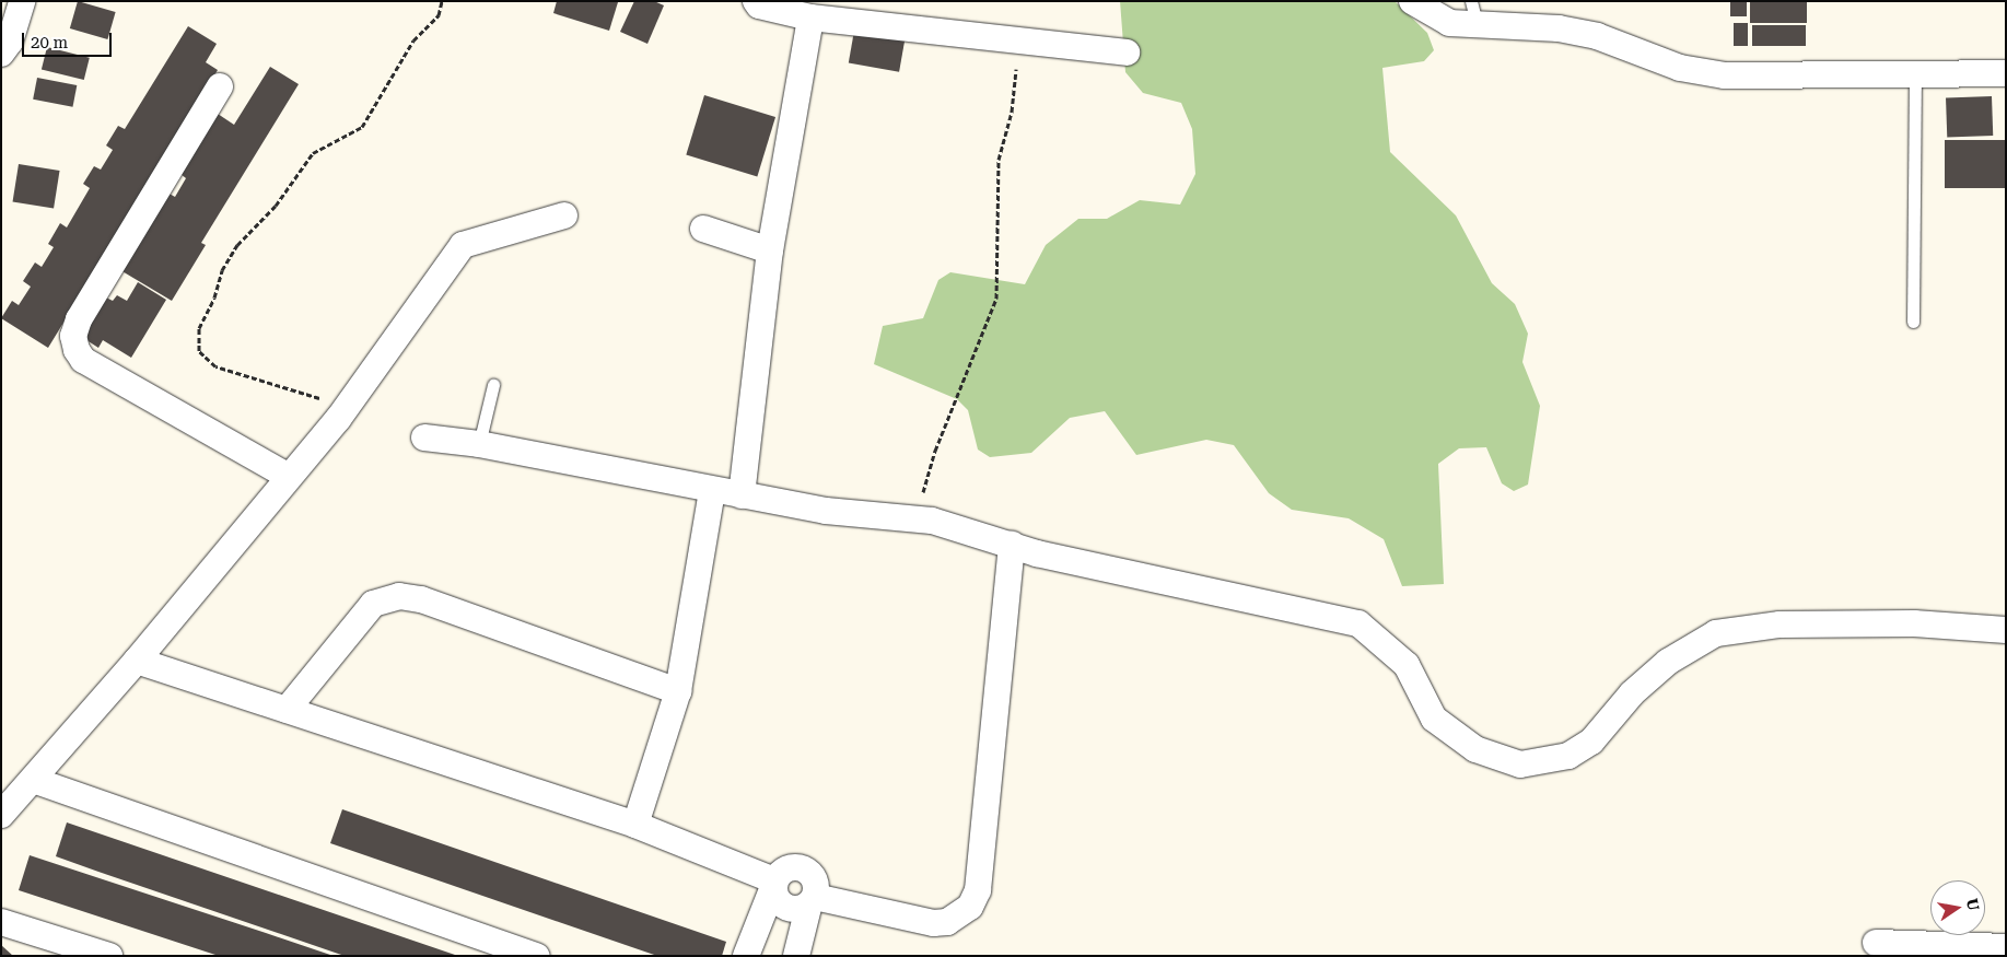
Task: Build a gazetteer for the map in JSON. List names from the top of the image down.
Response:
{
  "scale_bar": "20 m",
  "north": "right"
}
